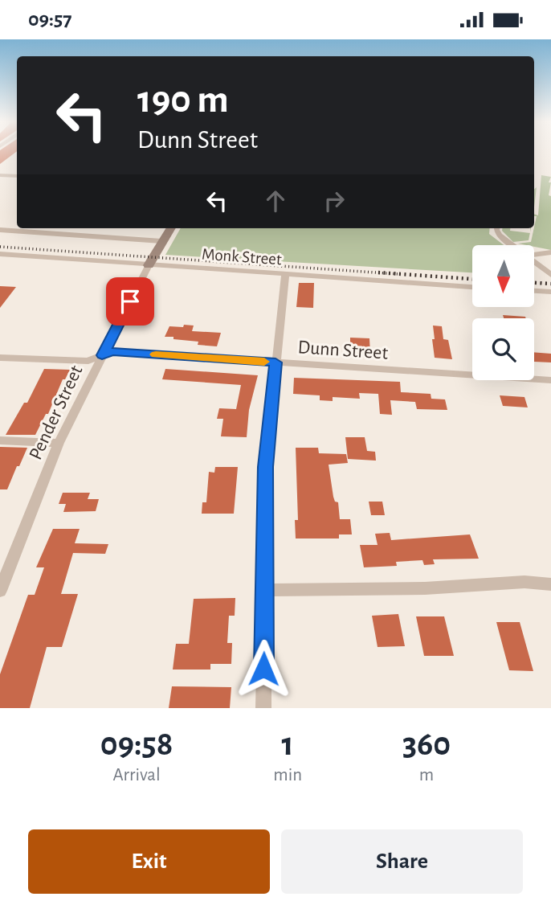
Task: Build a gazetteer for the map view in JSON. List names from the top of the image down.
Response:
{
  "streets": {
    "street": ["Monk Street", "Dunn Street", "Pender Street"]
  },
  "crossings": [
    ["Monk Street", "Pender Street"],
    ["Dunn Street", "Pender Street"]
  ],
  "north": "bottom",
  "page": {
    "status": "09:57",
    "turn": ["190 m", "Dunn Street"],
    "eta": [
      "09:58",
      "Arrival",
      "1",
      "min",
      "360",
      "m"
    ],
    "buttons": ["Exit", "Share"]
  }
}
